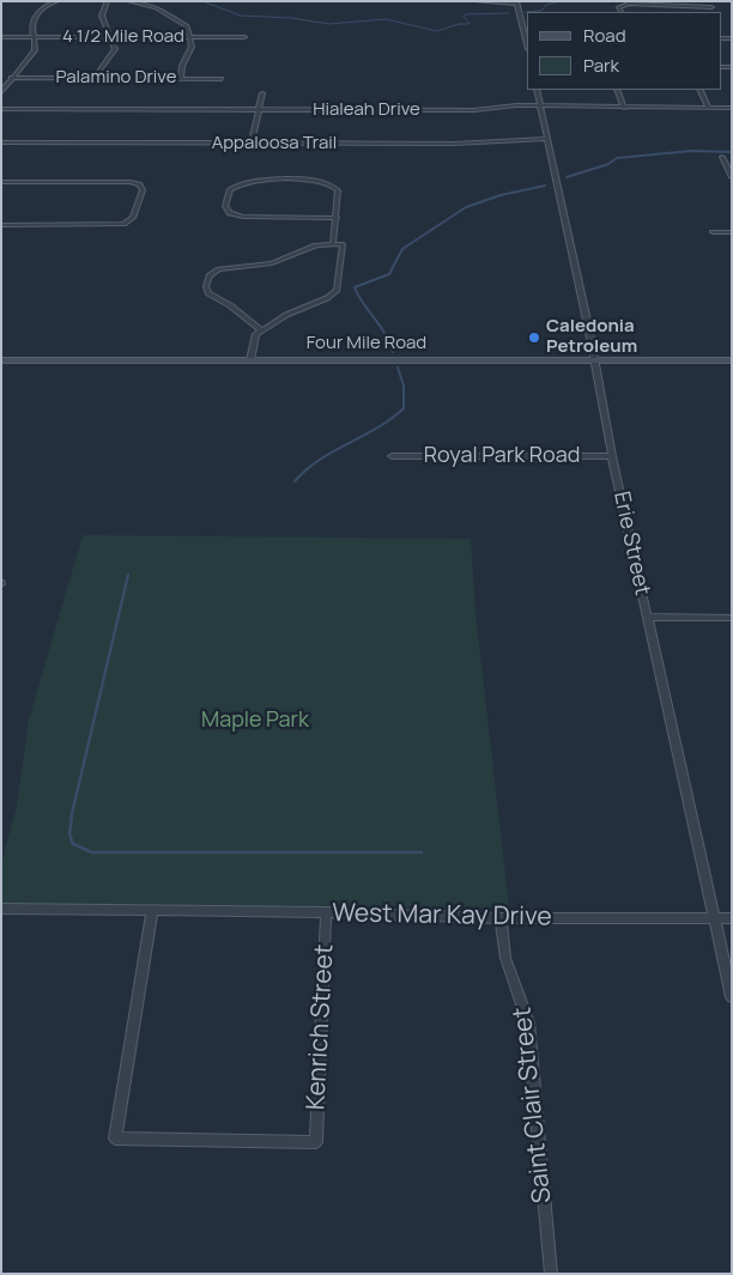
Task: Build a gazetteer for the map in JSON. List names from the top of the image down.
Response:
{
  "streets": {
    "main road": ["Four Mile Road"],
    "street": [
      "4 1/2 Mile Road",
      "Palamino Drive",
      "Hialeah Drive",
      "Appaloosa Trail",
      "Royal Park Road",
      "Erie Street",
      "West Mar Kay Drive",
      "Kenrich Street",
      "Saint Clair Street"
    ]
  },
  "crossings": [
    ["Hialeah Drive", "Erie Street"],
    ["Appaloosa Trail", "Erie Street"],
    ["Four Mile Road", "Erie Street"],
    ["Royal Park Road", "Erie Street"],
    ["Erie Street", "West Mar Kay Drive"],
    ["West Mar Kay Drive", "Kenrich Street"],
    ["West Mar Kay Drive", "Saint Clair Street"]
  ],
  "parks": ["Maple Park"],
  "places": ["Caledonia Petroleum"],
  "legend": ["Road", "Park"]
}
